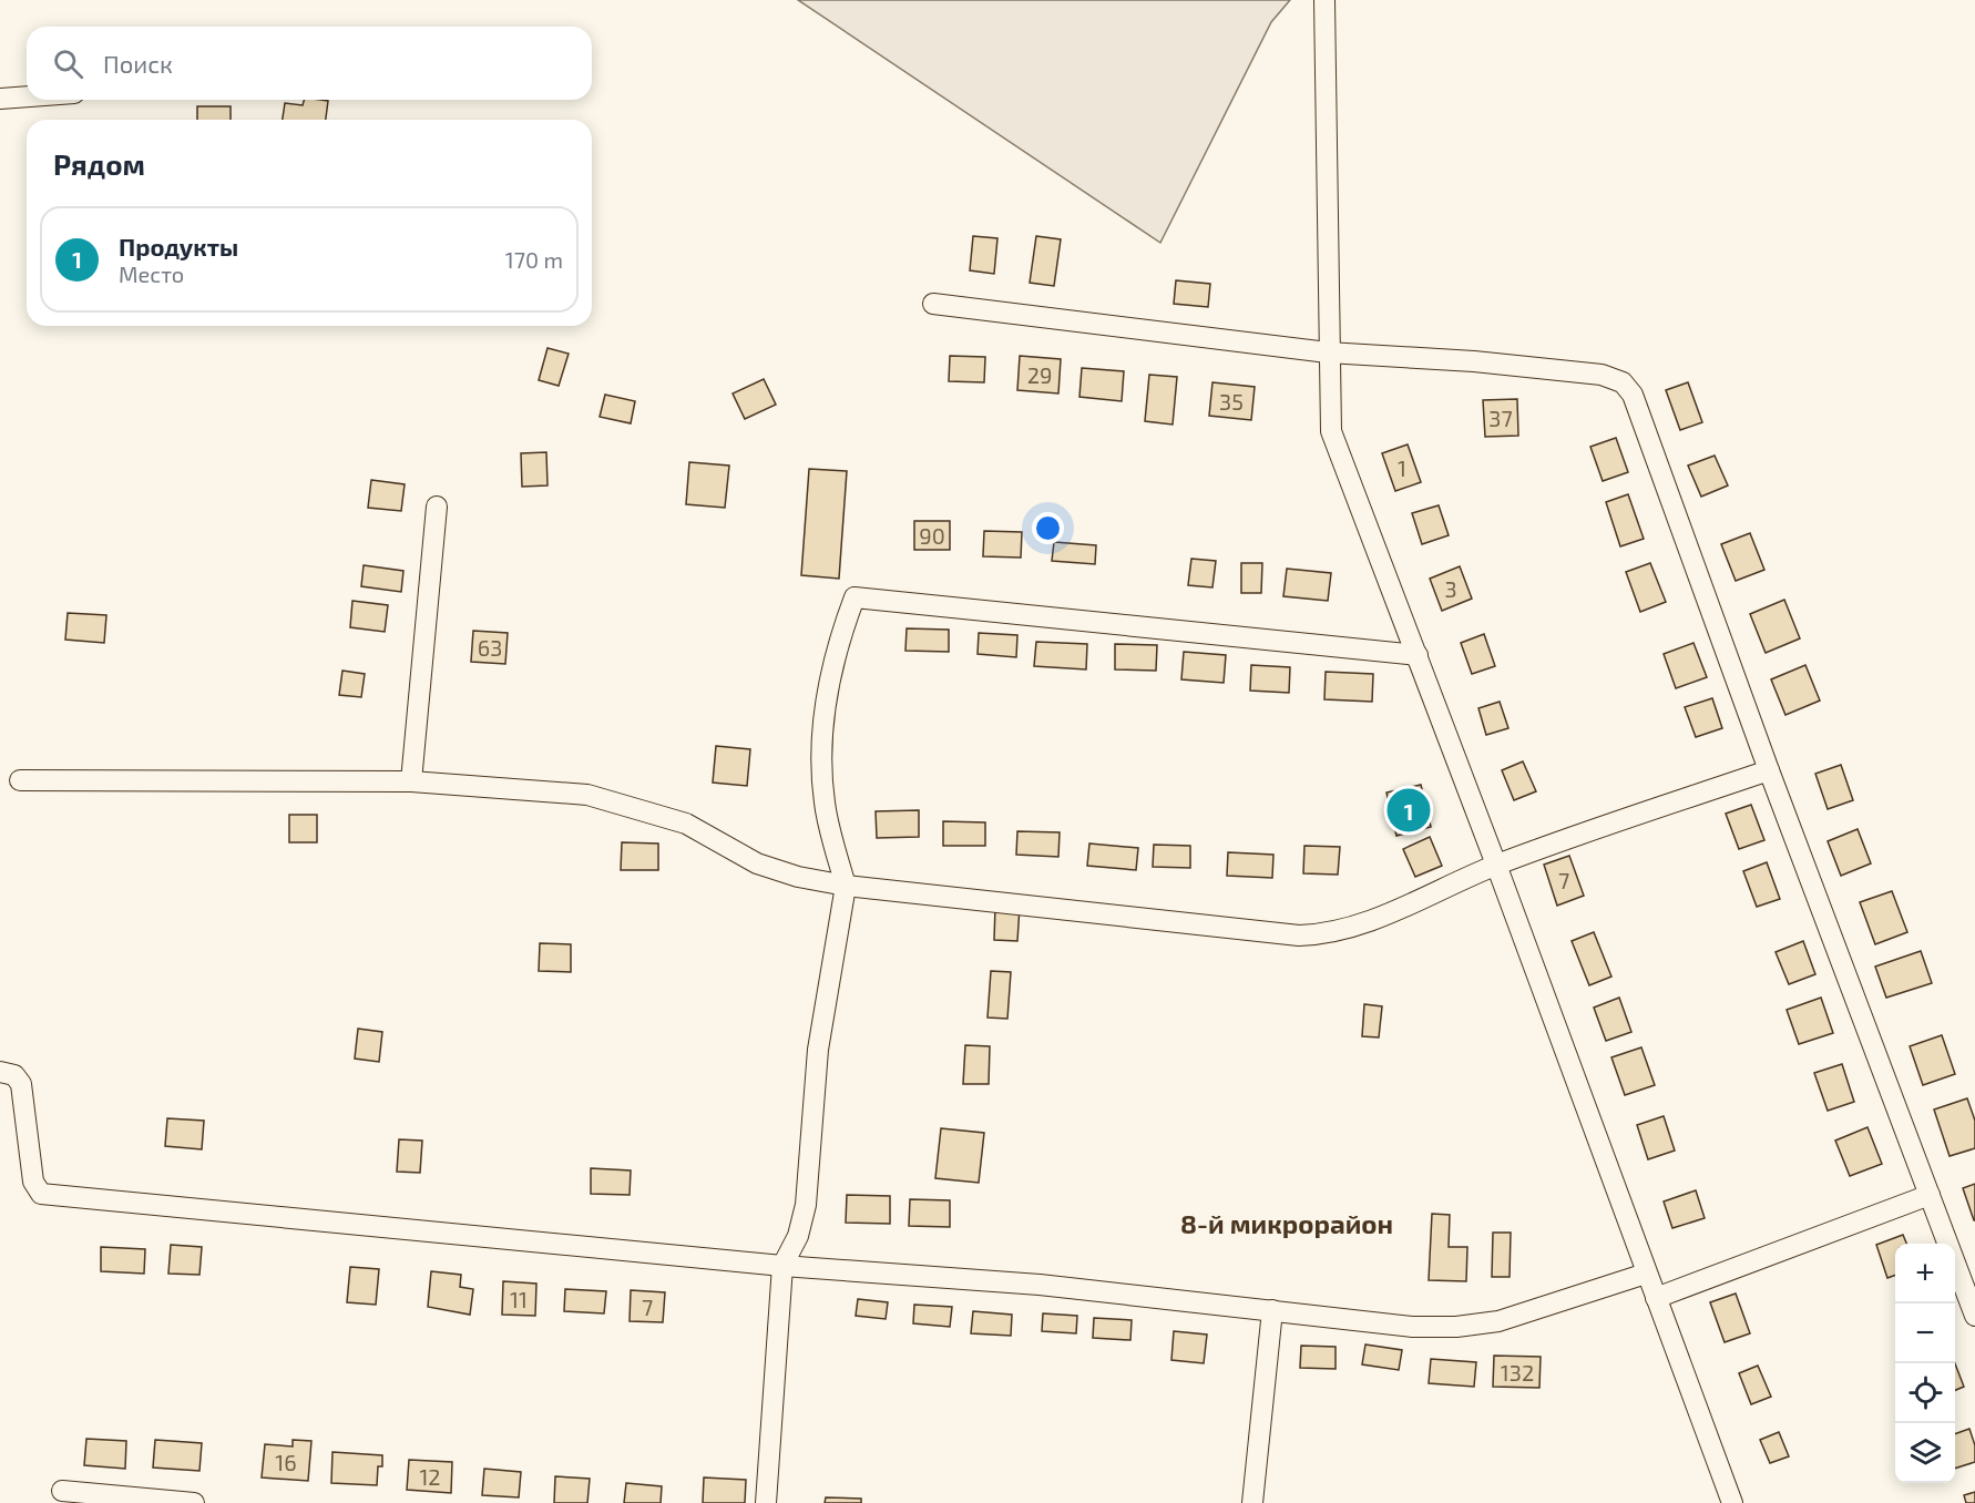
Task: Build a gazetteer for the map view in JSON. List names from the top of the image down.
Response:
{
  "districts": ["8-й микрорайон"],
  "house_numbers": [
    "29",
    "35",
    "37",
    "1",
    "90",
    "3",
    "63",
    "7",
    "11",
    "7",
    "132",
    "16",
    "12"
  ],
  "page": {
    "search": "Поиск",
    "heading": "Рядом",
    "list": [
      {
        "mark": "1",
        "name": "Продукты",
        "note": "Место",
        "value": "170 m"
      }
    ],
    "pins": "1",
    "map_buttons": ["+", "−"]
  }
}
